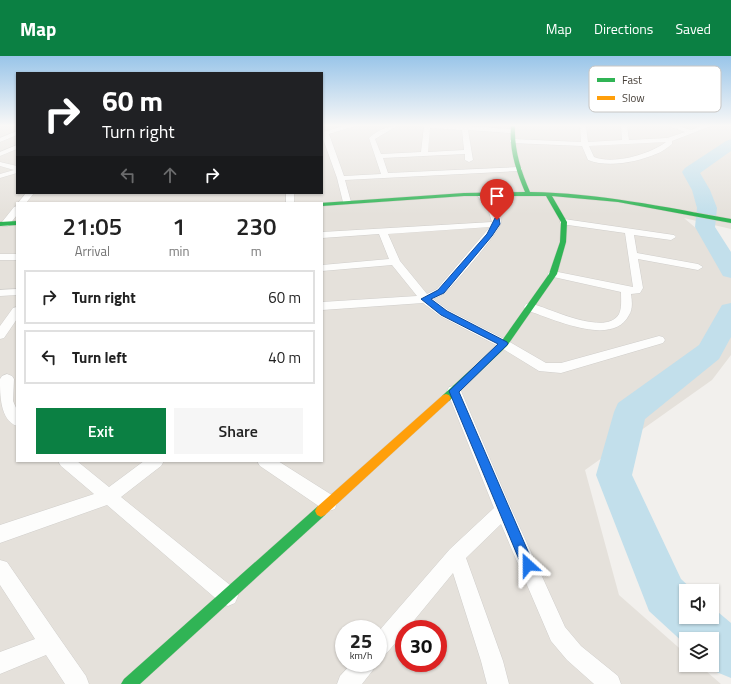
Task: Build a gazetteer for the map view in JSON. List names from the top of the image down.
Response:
{
  "legend": ["Fast", "Slow"],
  "page": {
    "header": "Map",
    "nav": ["Map", "Directions", "Saved"],
    "turn": ["60 m", "Turn right"],
    "eta": [
      "21:05",
      "Arrival",
      "1",
      "min",
      "230",
      "m"
    ],
    "list": [
      {
        "name": "Turn right",
        "value": "60 m"
      },
      {
        "name": "Turn left",
        "value": "40 m"
      }
    ],
    "buttons": ["Exit", "Share"],
    "speed": "25 km/h",
    "limit": "30"
  }
}
